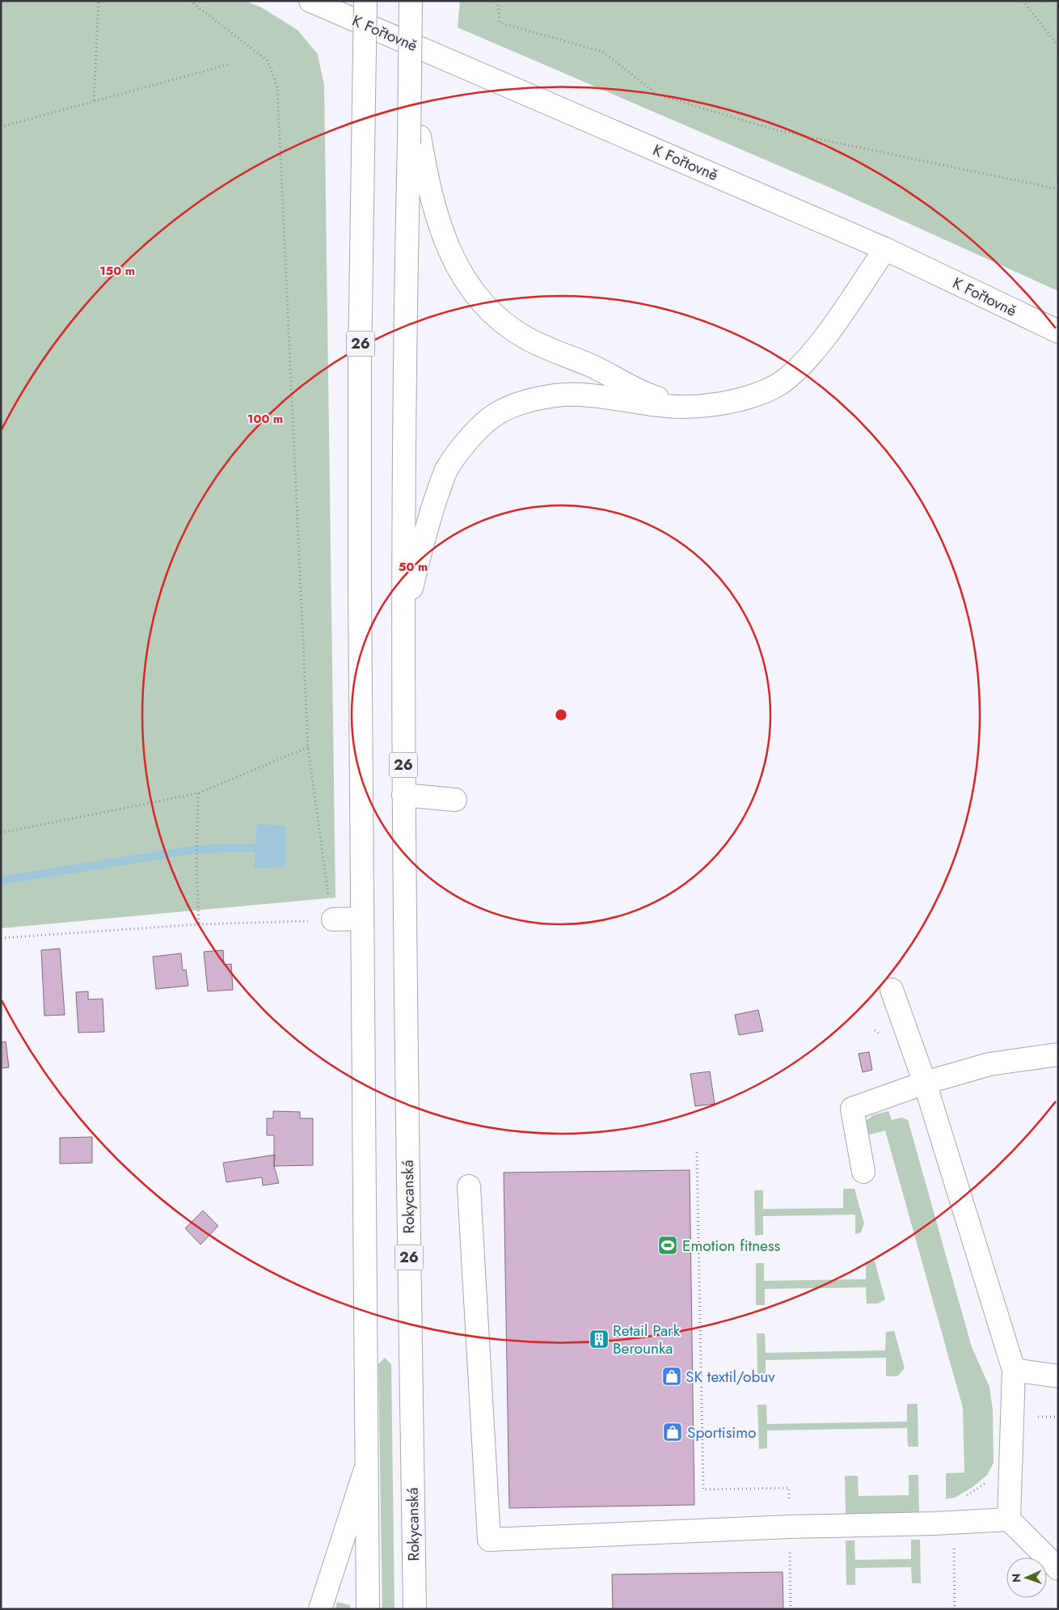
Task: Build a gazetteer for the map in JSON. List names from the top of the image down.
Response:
{
  "streets": {
    "main road": ["K Fořtovně", "26", "Rokycanská"]
  },
  "crossings": [
    ["26", "Rokycanská"]
  ],
  "places": {
    "sports": ["Emotion fitness"],
    "building": ["Retail Park Berounka"],
    "shop": ["SK textil/obuv", "Sportisimo"]
  },
  "north": "left",
  "rings": ["150 m", "100 m", "50 m"]
}
